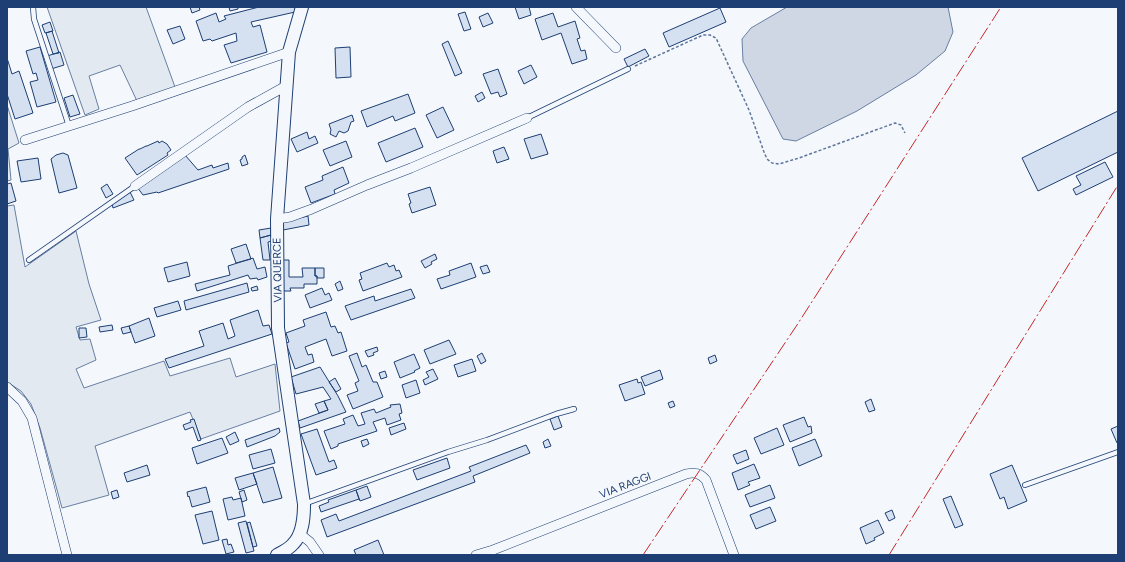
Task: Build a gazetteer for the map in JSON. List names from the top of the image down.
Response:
{
  "streets": {
    "street": ["VIA QUERCE", "VIA RAGGI"]
  }
}
